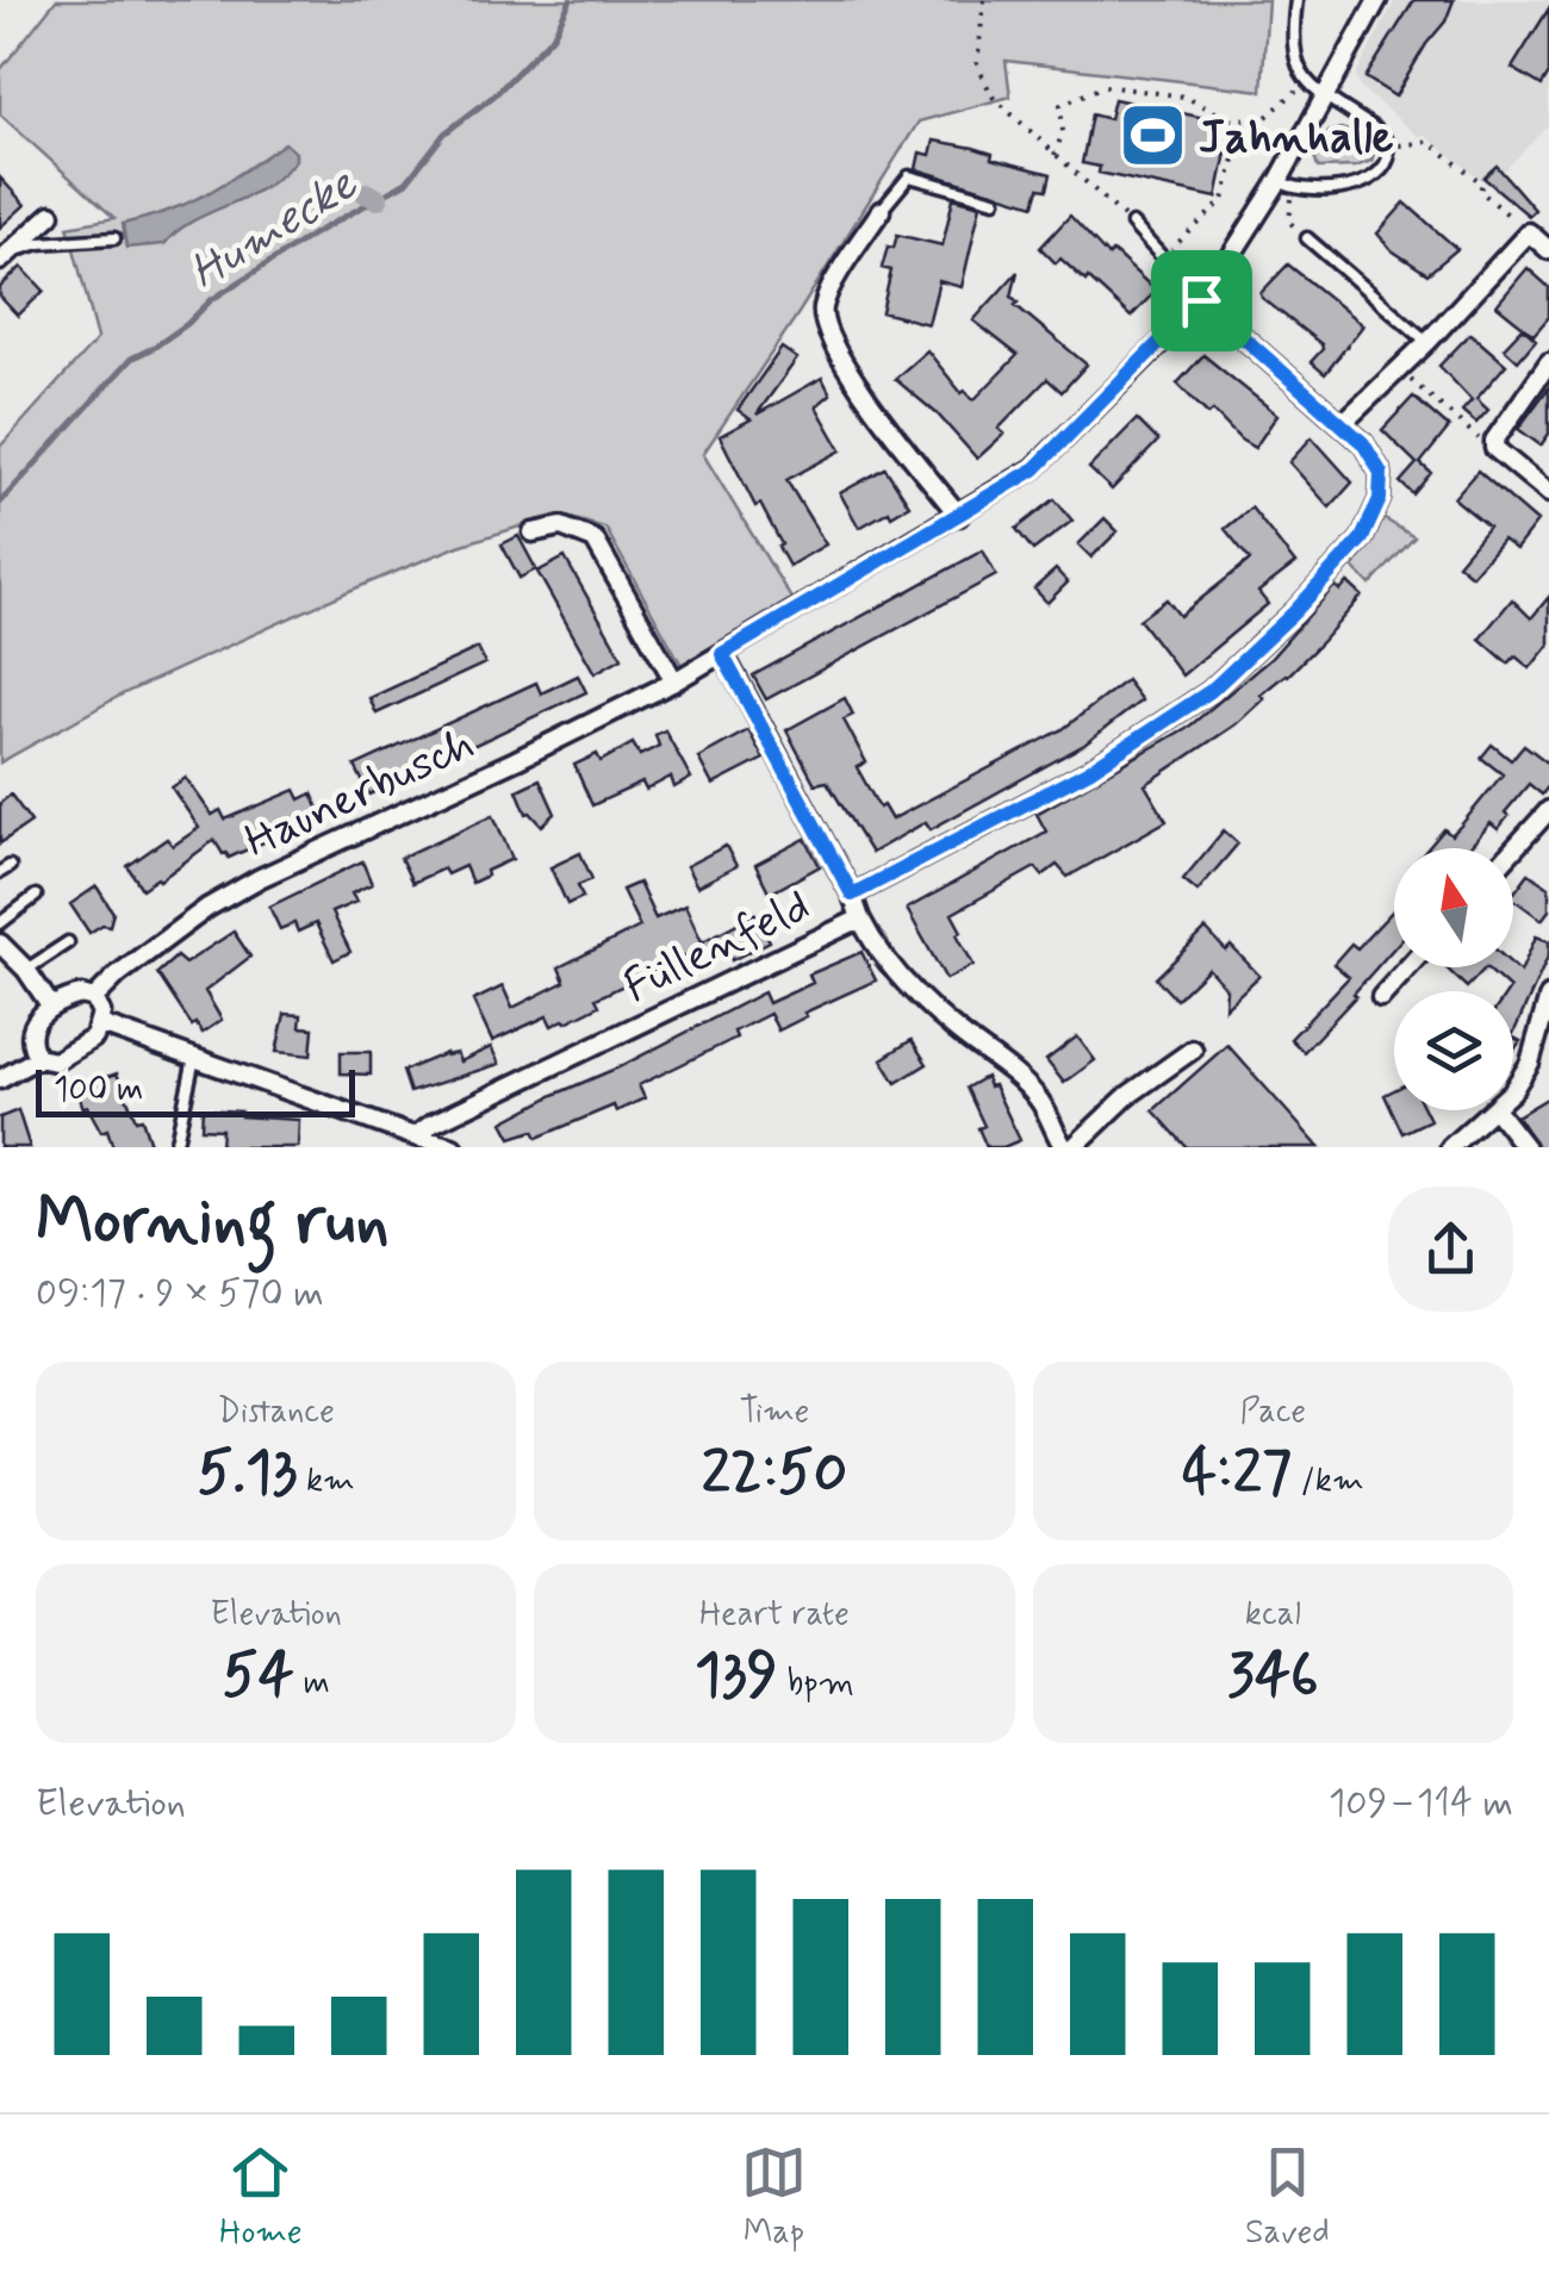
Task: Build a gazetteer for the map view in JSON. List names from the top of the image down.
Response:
{
  "streets": {
    "street": ["Haunerbusch", "Füllenfeld"]
  },
  "crossings": [
    ["Haunerbusch", "Füllenfeld"]
  ],
  "water": ["Humecke"],
  "places": {
    "sports": ["Jahnhalle"]
  },
  "scale_bar": "100 m",
  "north": "top",
  "page": {
    "scale": "100 m",
    "heading": ["Morning run", "09:17 · 9 × 570 m"],
    "stats": [
      ["Distance", "5.13 km"],
      ["Time", "22:50"],
      ["Pace", "4:27 /km"],
      ["Elevation", "54 m"],
      ["Heart rate", "139 bpm"],
      ["kcal", "346"]
    ],
    "chart": ["Elevation", "109–114 m"],
    "tabs": ["Home", "Map", "Saved"]
  }
}
